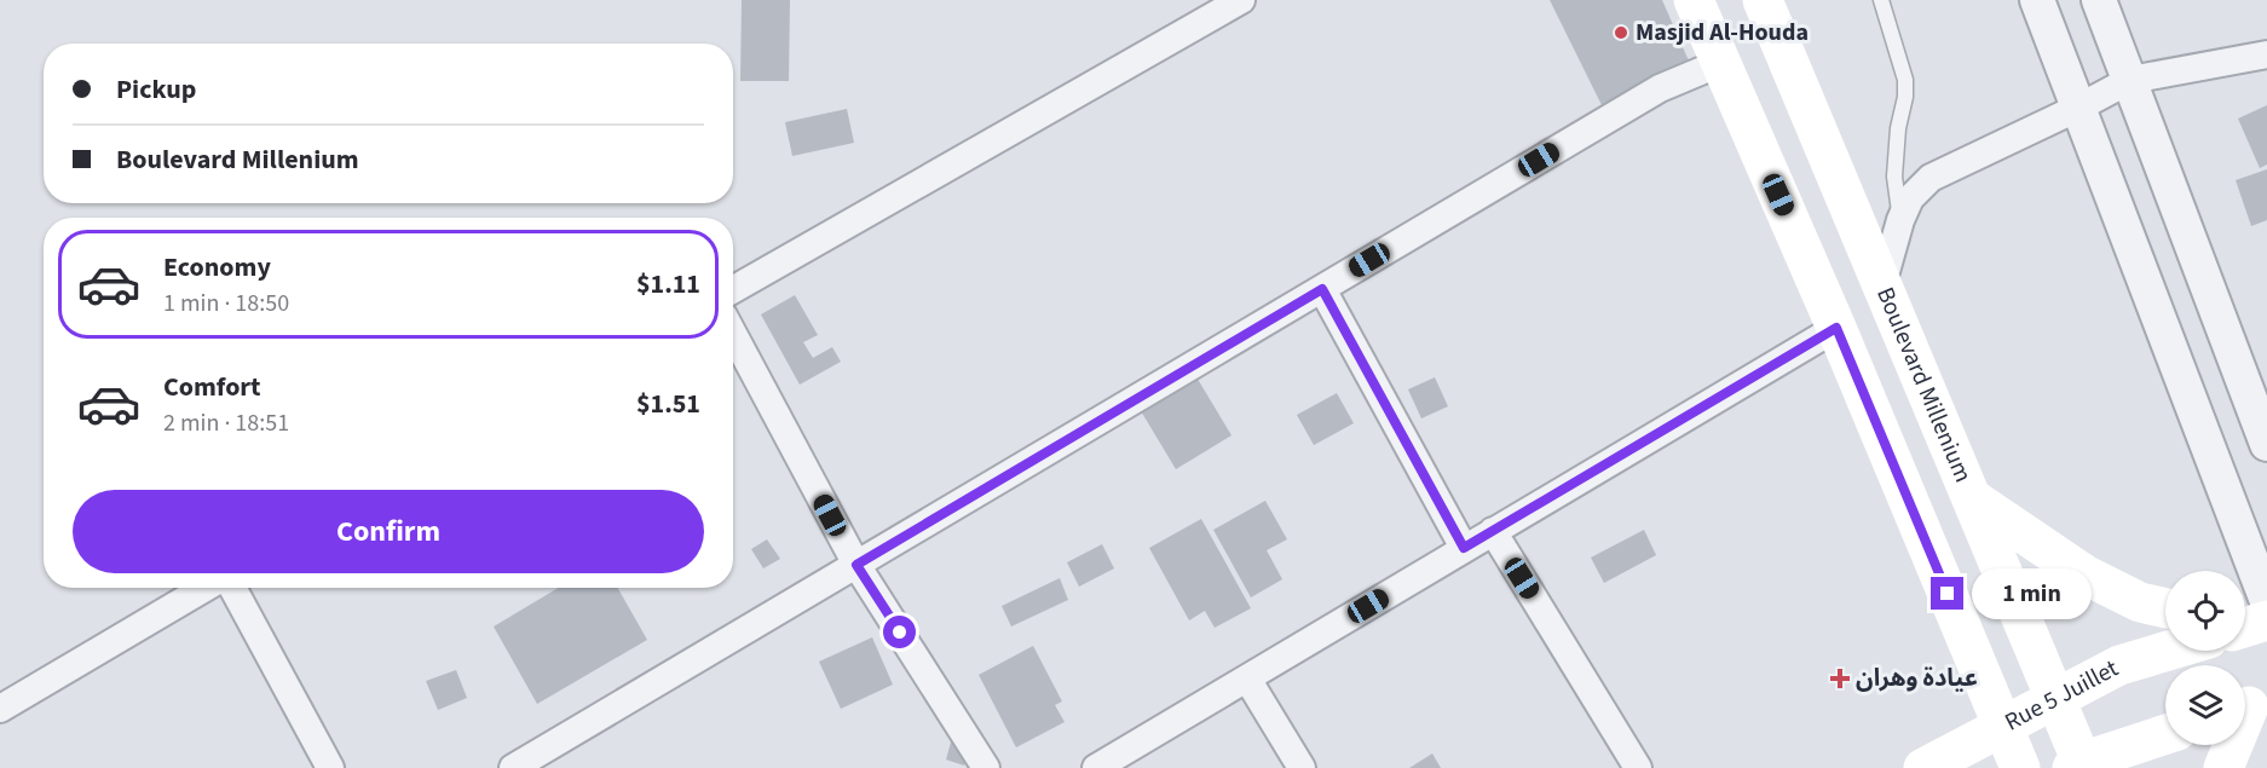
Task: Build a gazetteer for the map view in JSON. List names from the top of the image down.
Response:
{
  "streets": {
    "main road": ["Boulevard Millenium", "Rue 5 Juillet"]
  },
  "crossings": [
    ["Boulevard Millenium", "Rue 5 Juillet"]
  ],
  "places": {
    "other": ["Masjid Al-Houda"],
    "health": ["عيادة وهران"]
  },
  "page": {
    "banner": ["Pickup", "Boulevard Millenium"],
    "list": [
      {
        "name": "Economy",
        "note": "1 min · 18:50",
        "value": "$1.11"
      },
      {
        "name": "Comfort",
        "note": "2 min · 18:51",
        "value": "$1.51"
      }
    ],
    "buttons": "Confirm",
    "bubble": "1 min"
  }
}
